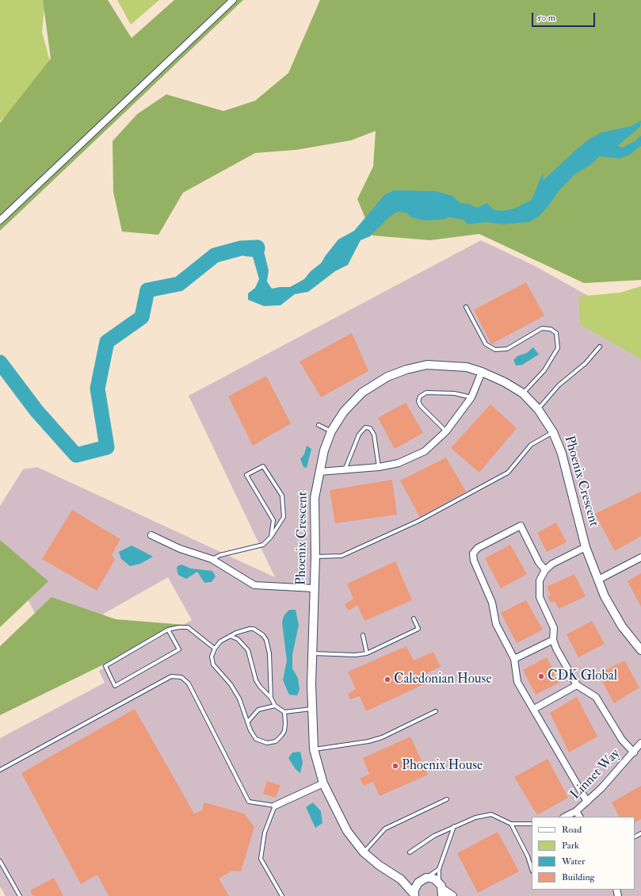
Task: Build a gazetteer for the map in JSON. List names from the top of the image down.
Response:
{
  "streets": {
    "street": ["Phoenix Crescent", "Linnet Way"]
  },
  "places": ["CDK Global", "Caledonian House", "Phoenix House"],
  "legend": [
    "Road",
    "Park",
    "Water",
    "Building"
  ],
  "scale_bar": "50 m"
}
